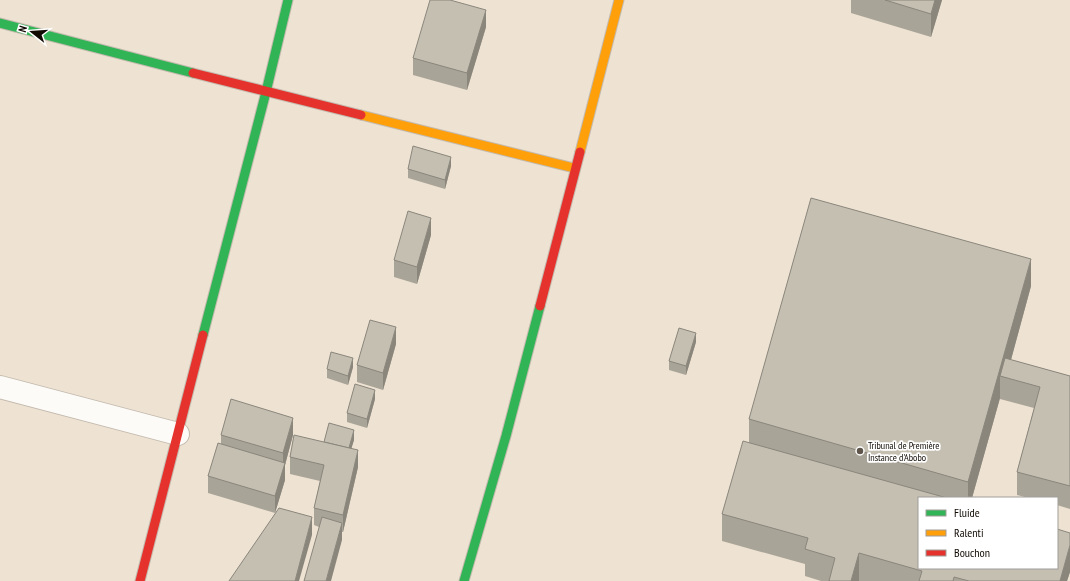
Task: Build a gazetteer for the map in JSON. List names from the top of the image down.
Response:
{
  "places": ["Tribunal de Première Instance d'Abobo"],
  "legend": ["Fluide", "Ralenti", "Bouchon"],
  "north": "left"
}
